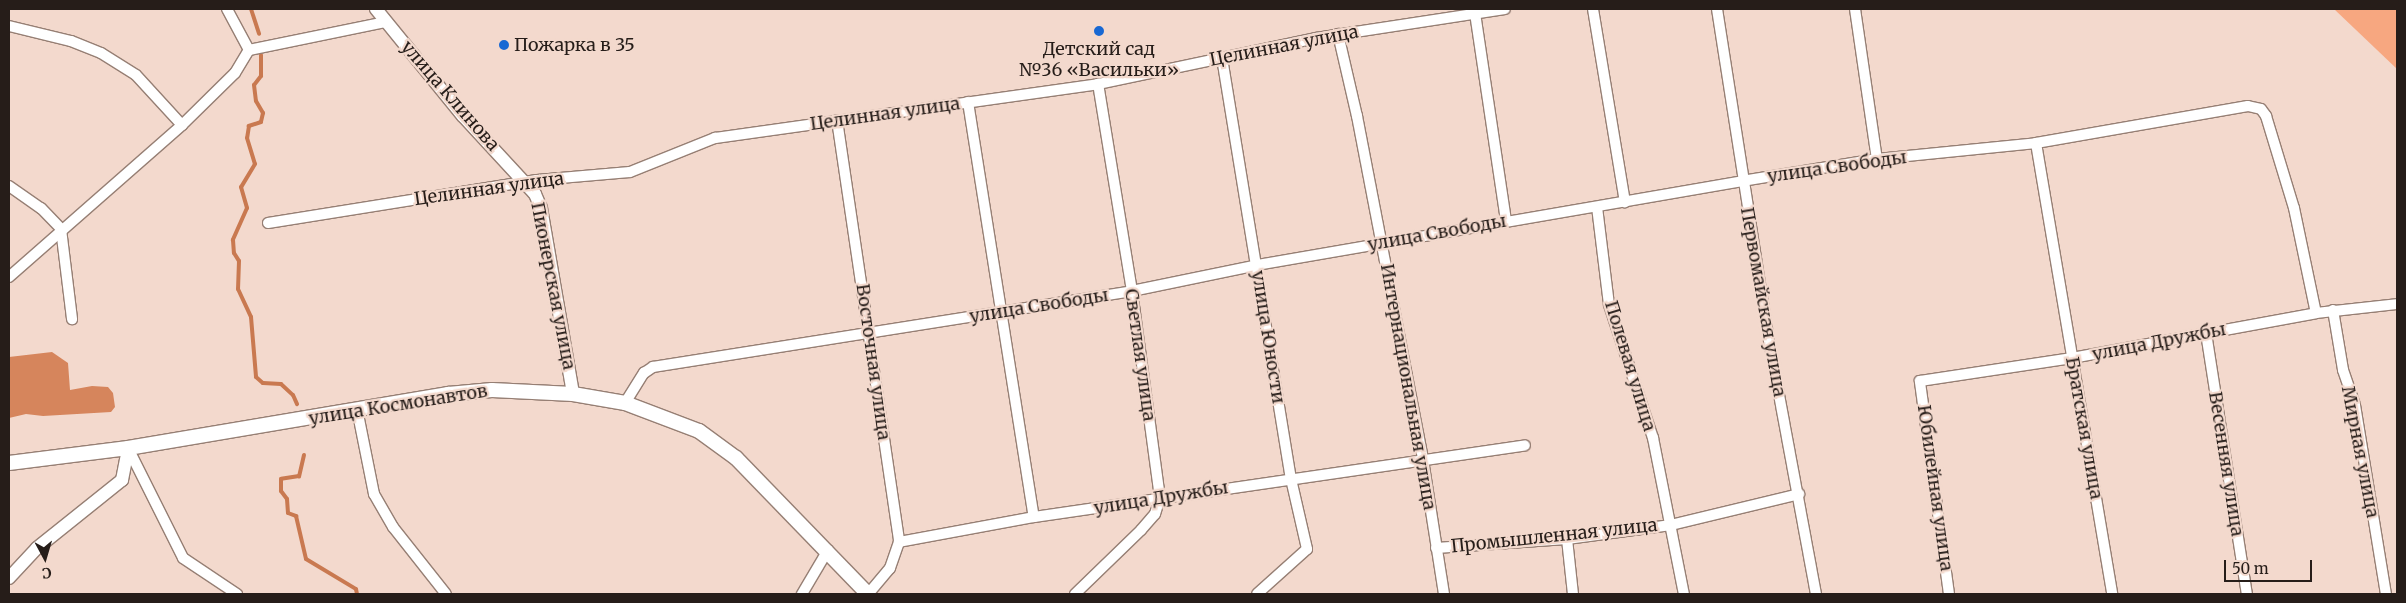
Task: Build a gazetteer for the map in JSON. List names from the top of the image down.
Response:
{
  "streets": {
    "main road": ["улица Космонавтов"],
    "street": [
      "Целинная улица",
      "улица Клинова",
      "улица Свободы",
      "Пионерская улица",
      "Первомайская улица",
      "улица Юности",
      "улица Дружбы",
      "Светлая улица",
      "Восточная улица",
      "Полевая улица",
      "Интернациональная улица",
      "Братская улица",
      "Мирная улица",
      "Весенняя улица",
      "Юбилейная улица",
      "Промышленная улица"
    ]
  },
  "crossings": [
    ["Целинная улица", "улица Клинова"],
    ["Целинная улица", "Пионерская улица"],
    ["Целинная улица", "улица Юности"],
    ["Целинная улица", "Светлая улица"],
    ["Целинная улица", "Восточная улица"],
    ["Целинная улица", "Интернациональная улица"],
    ["улица Клинова", "Пионерская улица"],
    ["улица Свободы", "Первомайская улица"],
    ["улица Свободы", "улица Юности"],
    ["улица Свободы", "улица Дружбы"],
    ["улица Свободы", "Светлая улица"],
    ["улица Свободы", "Восточная улица"],
    ["улица Свободы", "Полевая улица"],
    ["улица Свободы", "Интернациональная улица"],
    ["улица Свободы", "улица Космонавтов"],
    ["улица Свободы", "Братская улица"],
    ["Пионерская улица", "улица Космонавтов"],
    ["Первомайская улица", "Промышленная улица"],
    ["улица Юности", "улица Дружбы"],
    ["улица Дружбы", "Светлая улица"],
    ["улица Дружбы", "Восточная улица"],
    ["улица Дружбы", "Интернациональная улица"],
    ["улица Дружбы", "Братская улица"],
    ["улица Дружбы", "Мирная улица"],
    ["улица Дружбы", "Весенняя улица"],
    ["улица Дружбы", "Юбилейная улица"],
    ["Восточная улица", "улица Космонавтов"],
    ["Полевая улица", "Промышленная улица"],
    ["Интернациональная улица", "Промышленная улица"]
  ],
  "places": ["Детский сад №36 «Васильки»", "Пожарка в 35"],
  "scale_bar": "50 m",
  "north": "bottom"
}
